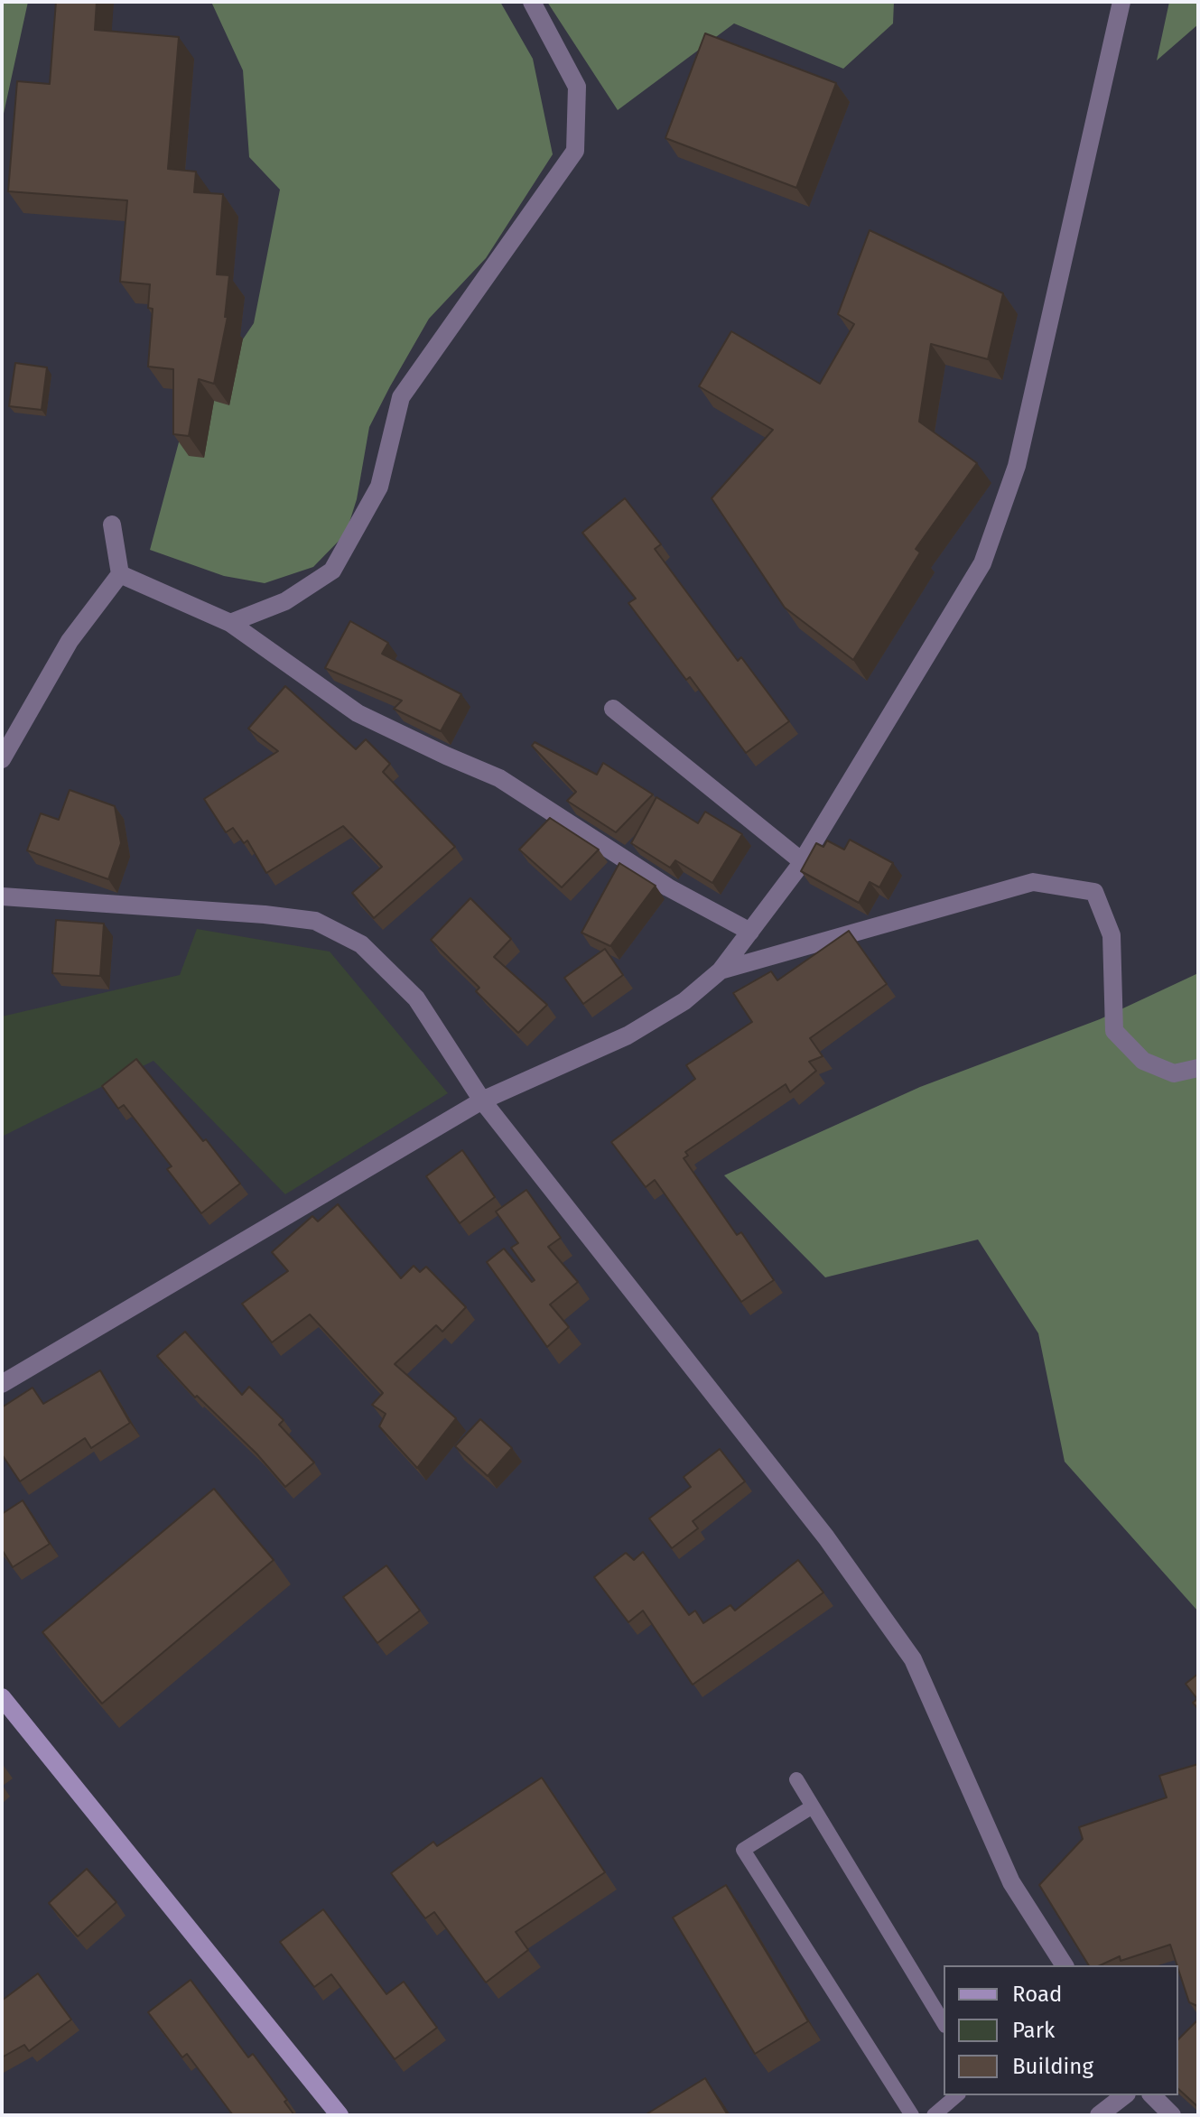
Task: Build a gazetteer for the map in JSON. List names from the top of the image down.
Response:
{
  "legend": ["Road", "Park", "Building"]
}
